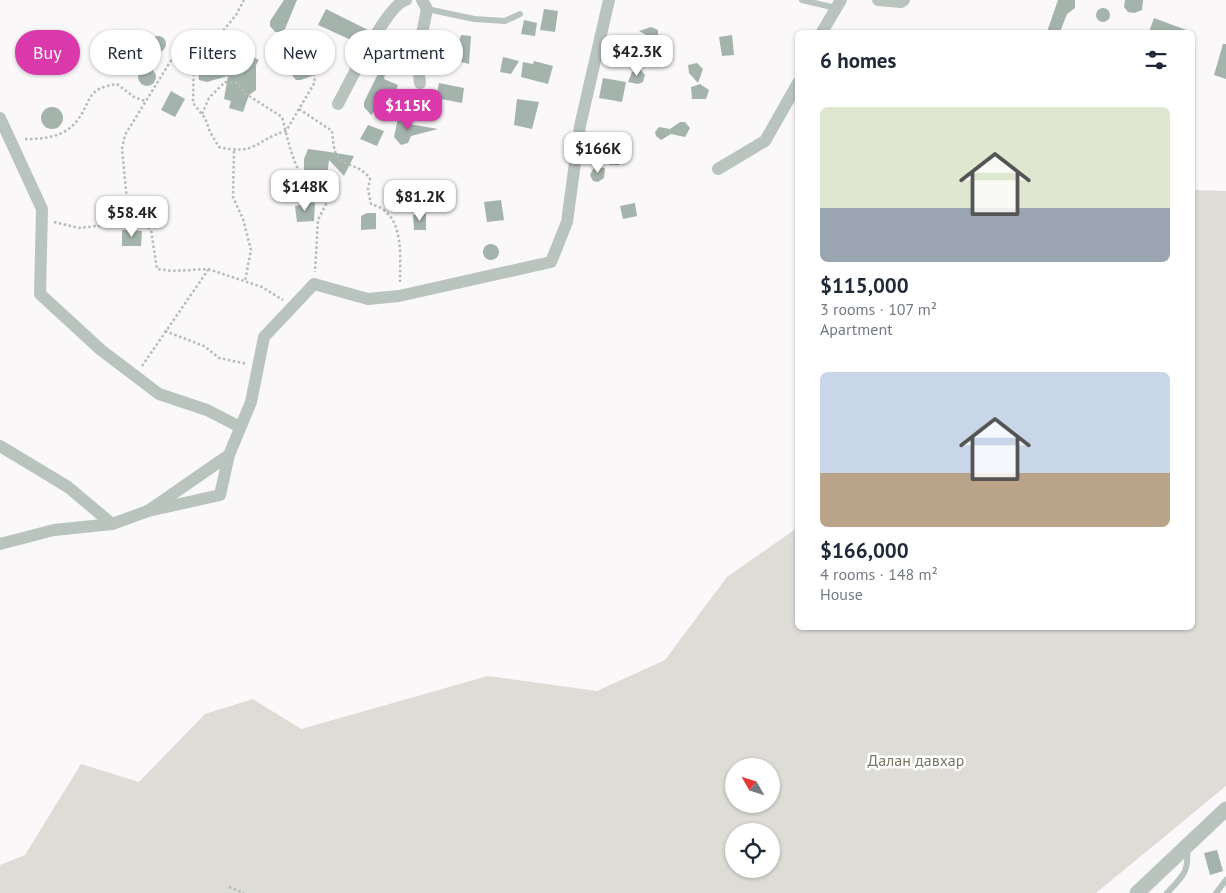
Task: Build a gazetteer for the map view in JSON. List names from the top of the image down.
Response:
{
  "parks": ["Далан давхар"],
  "north": "top left",
  "page": {
    "chip": [
      "Buy",
      "Rent",
      "Filters",
      "New",
      "Apartment"
    ],
    "heading": "6 homes",
    "price": [
      "$42.3K",
      "$115K",
      "$166K",
      "$148K",
      "$81.2K",
      "$58.4K"
    ],
    "list": [
      {
        "name": "$115,000",
        "note": "3 rooms · 107 m² · Apartment"
      },
      {
        "name": "$166,000",
        "note": "4 rooms · 148 m² · House"
      }
    ]
  }
}
